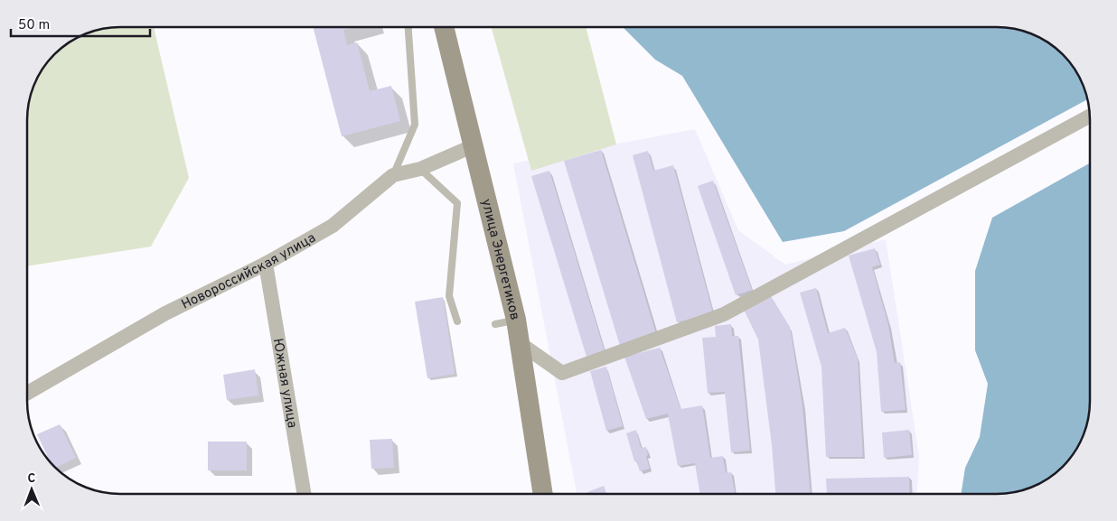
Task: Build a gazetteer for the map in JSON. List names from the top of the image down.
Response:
{
  "streets": {
    "main road": ["улица Энергетиков"],
    "street": ["Новороссийская улица", "Южная улица"]
  },
  "crossings": [
    ["улица Энергетиков", "Новороссийская улица"],
    ["Новороссийская улица", "Южная улица"]
  ],
  "scale_bar": "50 m",
  "north": "top"
}
